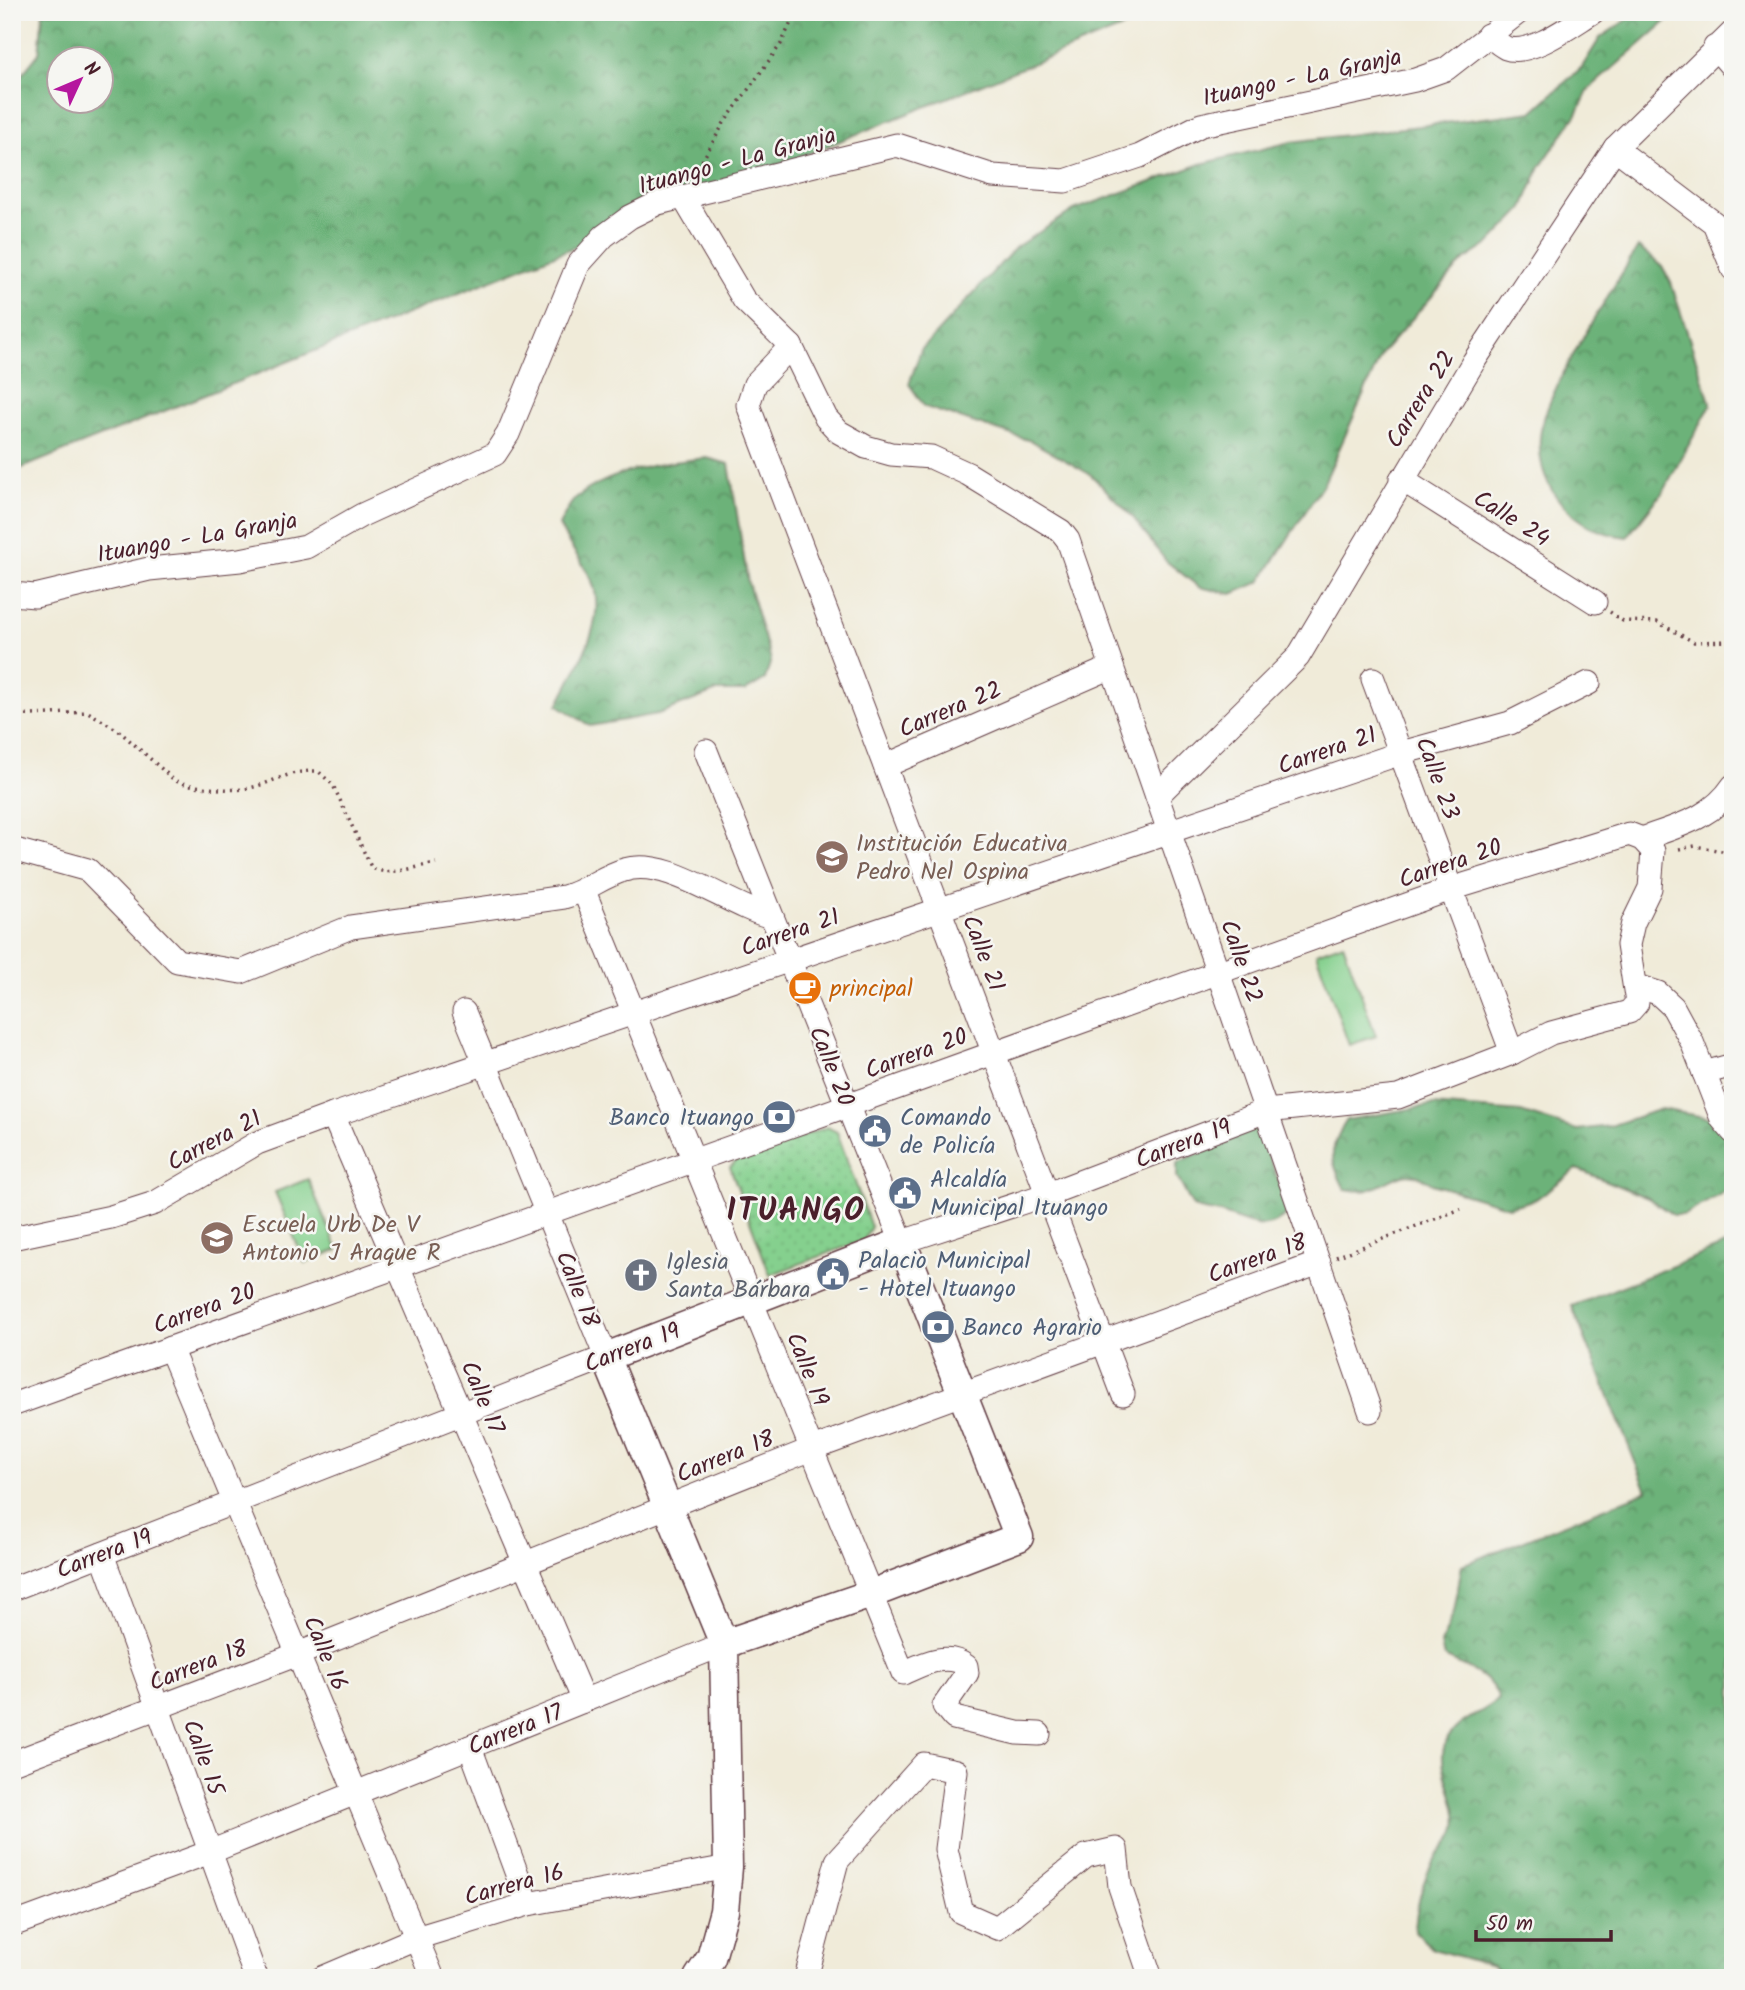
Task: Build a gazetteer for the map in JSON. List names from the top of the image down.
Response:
{
  "streets": {
    "main road": [
      "Calle 20",
      "Carrera 19",
      "Calle 18",
      "Carrera 17"
    ],
    "street": [
      "Ituango - La Granja",
      "Carrera 22",
      "Calle 24",
      "Carrera 21",
      "Calle 23",
      "Carrera 20",
      "Calle 21",
      "Calle 22",
      "Carrera 18",
      "Calle 19",
      "Calle 17",
      "Calle 16",
      "Calle 15",
      "Carrera 16"
    ]
  },
  "crossings": [
    ["Carrera 22", "Calle 24"],
    ["Carrera 22", "Calle 21"],
    ["Carrera 22", "Calle 22"],
    ["Carrera 21", "Calle 23"],
    ["Carrera 21", "Calle 21"],
    ["Carrera 21", "Calle 22"],
    ["Carrera 21", "Calle 20"],
    ["Carrera 21", "Calle 18"],
    ["Carrera 21", "Calle 19"],
    ["Carrera 21", "Calle 17"],
    ["Calle 23", "Carrera 20"],
    ["Calle 23", "Carrera 19"],
    ["Carrera 20", "Calle 21"],
    ["Carrera 20", "Calle 22"],
    ["Carrera 20", "Calle 20"],
    ["Carrera 20", "Calle 18"],
    ["Carrera 20", "Calle 19"],
    ["Carrera 20", "Calle 17"],
    ["Carrera 20", "Calle 16"],
    ["Calle 21", "Calle 22"],
    ["Calle 21", "Carrera 19"],
    ["Calle 21", "Carrera 18"],
    ["Calle 22", "Carrera 19"],
    ["Calle 22", "Carrera 18"],
    ["Calle 20", "Carrera 19"],
    ["Calle 20", "Carrera 18"],
    ["Calle 20", "Carrera 17"],
    ["Carrera 19", "Calle 18"],
    ["Carrera 19", "Calle 19"],
    ["Carrera 19", "Calle 17"],
    ["Carrera 19", "Calle 16"],
    ["Carrera 19", "Calle 15"],
    ["Carrera 18", "Calle 18"],
    ["Carrera 18", "Calle 19"],
    ["Carrera 18", "Calle 17"],
    ["Carrera 18", "Calle 16"],
    ["Carrera 18", "Calle 15"],
    ["Calle 18", "Carrera 17"],
    ["Calle 19", "Carrera 17"],
    ["Calle 17", "Carrera 17"],
    ["Calle 16", "Carrera 17"],
    ["Calle 16", "Carrera 16"],
    ["Carrera 17", "Calle 15"]
  ],
  "districts": ["ITUANGO"],
  "places": {
    "school or university": ["Institución Educativa Pedro Nel Ospina", "Escuela Urb De V Antonio J Araque R"],
    "cafe": ["principal"],
    "bank": ["Banco Ituango", "Banco Agrario"],
    "public building": ["Comando de Policía", "Alcaldía Municipal Ituango", "Palacio Municipal - Hotel Ituango"],
    "church": ["Iglesia Santa Bárbara"]
  },
  "scale_bar": "50 m",
  "north": "top right"
}
